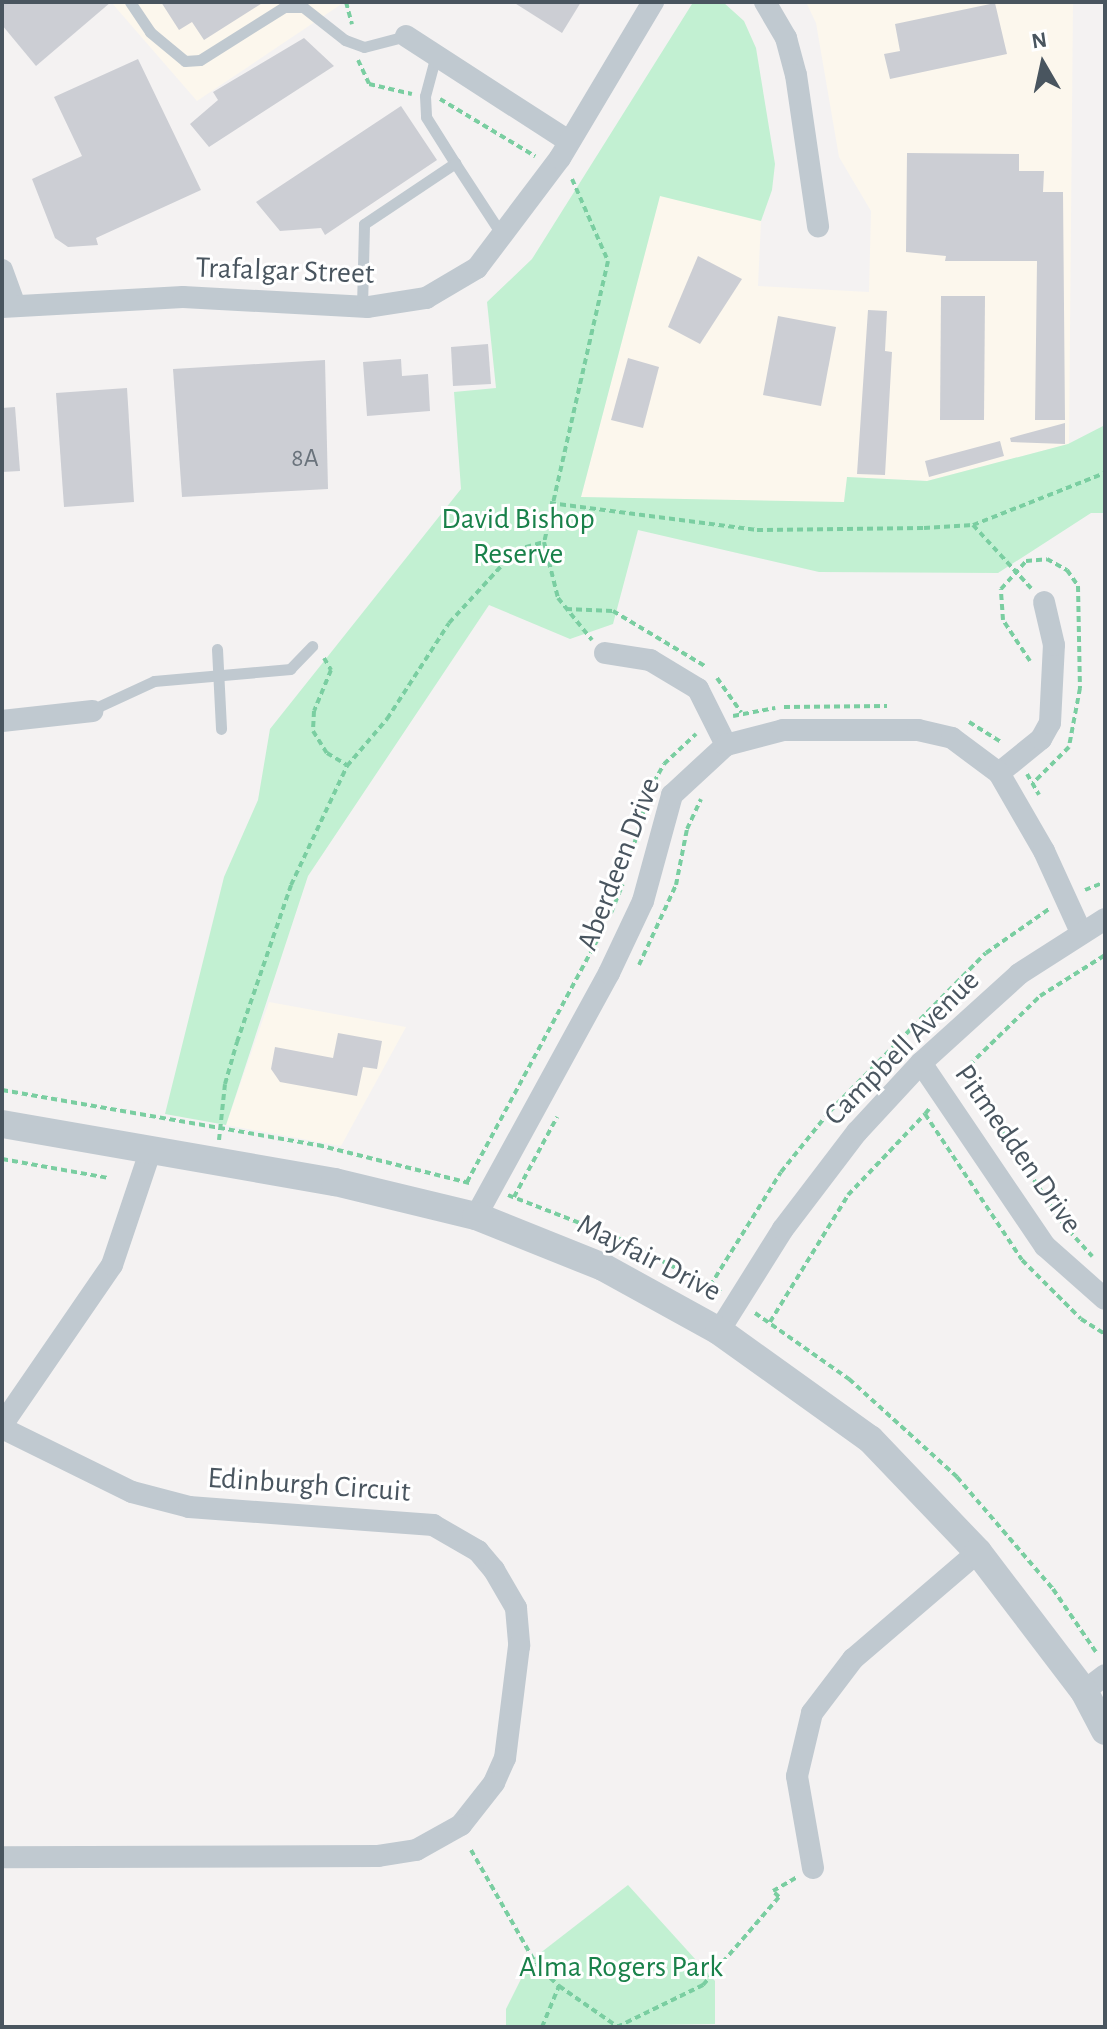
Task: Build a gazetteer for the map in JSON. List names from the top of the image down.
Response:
{
  "streets": {
    "street": [
      "Trafalgar Street",
      "Aberdeen Drive",
      "Campbell Avenue",
      "Pitmedden Drive",
      "Mayfair Drive",
      "Edinburgh Circuit"
    ]
  },
  "crossings": [
    ["Aberdeen Drive", "Campbell Avenue"],
    ["Aberdeen Drive", "Mayfair Drive"],
    ["Campbell Avenue", "Pitmedden Drive"],
    ["Campbell Avenue", "Mayfair Drive"]
  ],
  "parks": ["David Bishop Reserve", "Alma Rogers Park"],
  "house_numbers": ["8A"],
  "north": "top"
}
